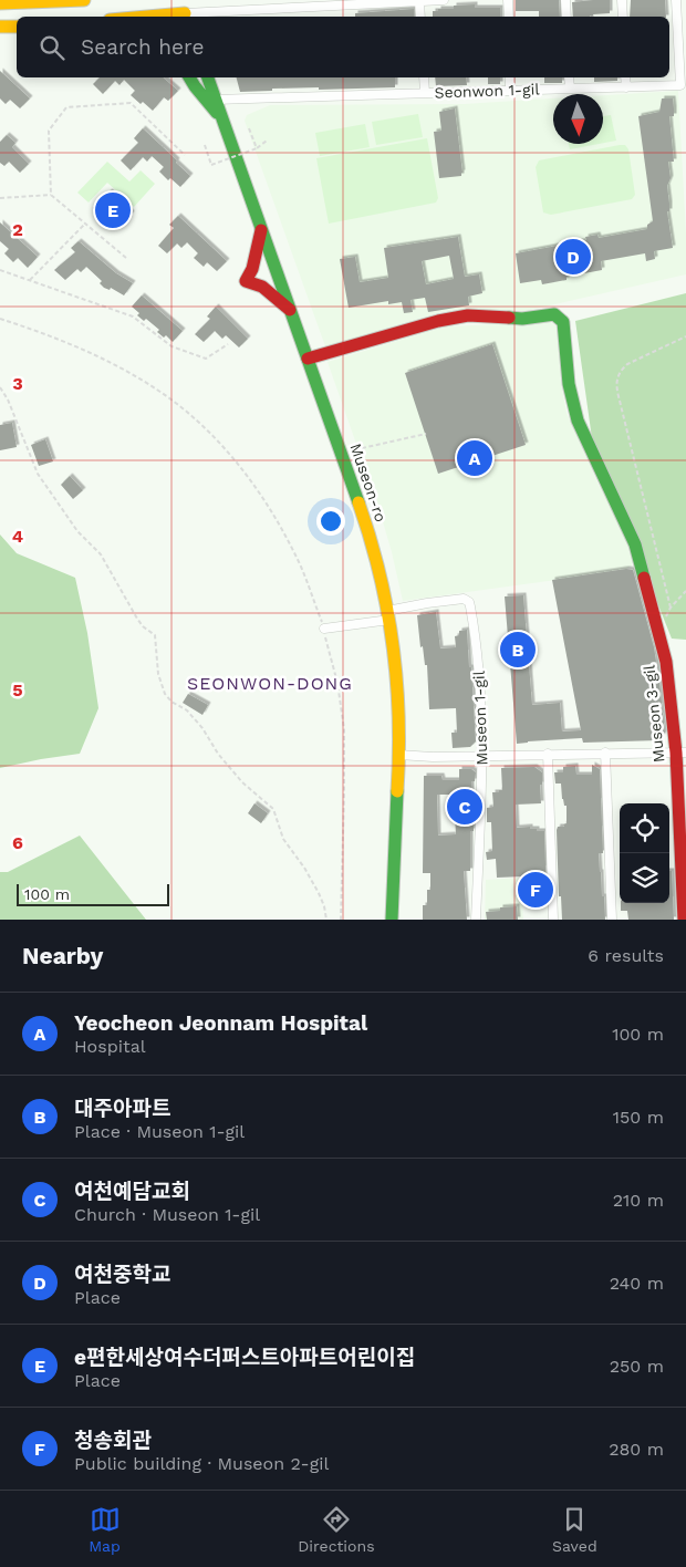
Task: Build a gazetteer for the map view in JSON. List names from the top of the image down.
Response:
{
  "streets": {
    "street": [
      "Seonwon 1-gil",
      "Museon-ro",
      "Museon 3-gil",
      "Museon 1-gil"
    ]
  },
  "crossings": [
    ["Seonwon 1-gil", "Museon-ro"],
    ["Museon-ro", "Museon 3-gil"],
    ["Museon-ro", "Museon 1-gil"]
  ],
  "districts": ["SEONWON-DONG"],
  "scale_bar": "100 m",
  "north": "bottom",
  "page": {
    "search": "Search here",
    "pins": [
      "E",
      "D",
      "A",
      "B",
      "C",
      "F"
    ],
    "scale": "100 m",
    "heading": ["Nearby", "6 results"],
    "list": [
      {
        "mark": "A",
        "name": "Yeocheon Jeonnam Hospital",
        "note": "Hospital",
        "value": "100 m"
      },
      {
        "mark": "B",
        "name": "대주아파트",
        "note": "Place · Museon 1-gil",
        "value": "150 m"
      },
      {
        "mark": "C",
        "name": "여천예담교회",
        "note": "Church · Museon 1-gil",
        "value": "210 m"
      },
      {
        "mark": "D",
        "name": "여천중학교",
        "note": "Place",
        "value": "240 m"
      },
      {
        "mark": "E",
        "name": "e편한세상여수더퍼스트아파트어린이집",
        "note": "Place",
        "value": "250 m"
      },
      {
        "mark": "F",
        "name": "청송회관",
        "note": "Public building · Museon 2-gil",
        "value": "280 m"
      }
    ],
    "nav": ["Map", "Directions", "Saved"]
  },
  "grid": {
    "rows": [
      "2",
      "3",
      "4",
      "5",
      "6"
    ]
  }
}
